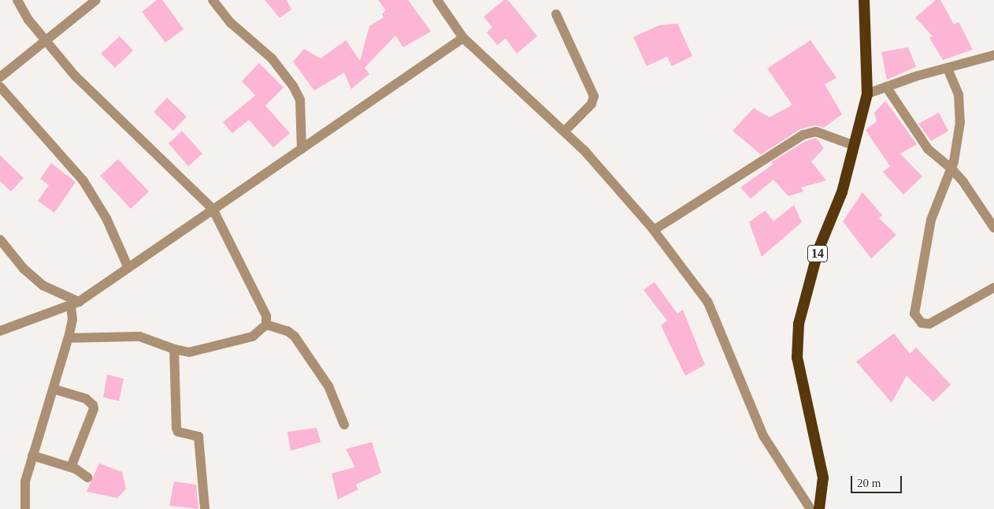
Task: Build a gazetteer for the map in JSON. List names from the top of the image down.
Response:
{
  "streets": {
    "highway": ["14"]
  },
  "scale_bar": "20 m"
}
